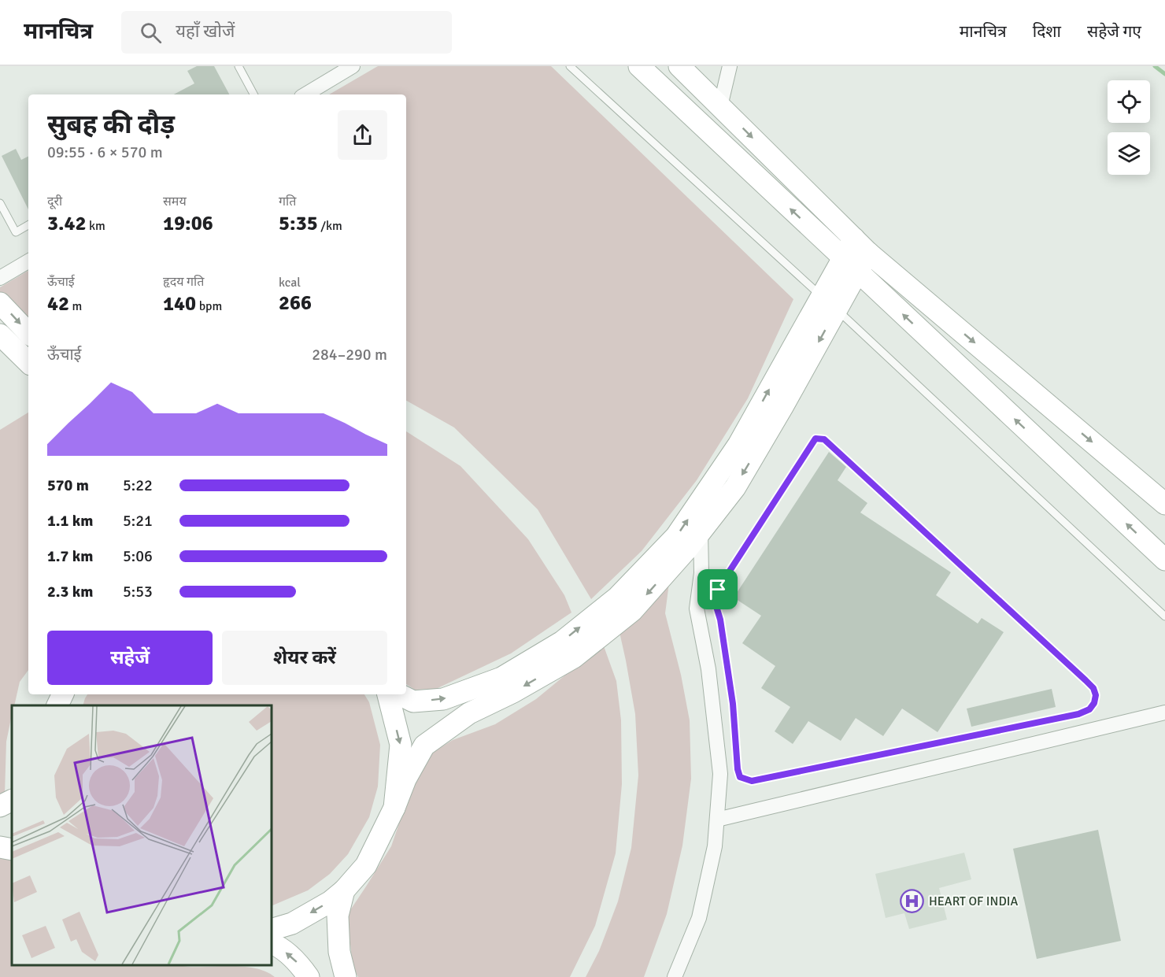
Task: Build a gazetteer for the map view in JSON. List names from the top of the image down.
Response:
{
  "places": {
    "hospital": ["HEART OF INDIA"]
  },
  "page": {
    "header": "मानचित्र",
    "search": "यहाँ खोजें",
    "nav": ["मानचित्र", "दिशा", "सहेजे गए"],
    "heading": ["सुबह की दौड़", "09:55 · 6 × 570 m"],
    "stats": [
      ["दूरी", "3.42 km"],
      ["समय", "19:06"],
      ["गति", "5:35 /km"],
      ["ऊँचाई", "42 m"],
      ["हृदय गति", "140 bpm"],
      ["kcal", "266"]
    ],
    "chart": ["ऊँचाई", "284–290 m"],
    "list": [
      {
        "name": "570 m",
        "note": "5:22"
      },
      {
        "name": "1.1 km",
        "note": "5:21"
      },
      {
        "name": "1.7 km",
        "note": "5:06"
      },
      {
        "name": "2.3 km",
        "note": "5:53"
      }
    ],
    "buttons": ["सहेजें", "शेयर करें"]
  }
}
